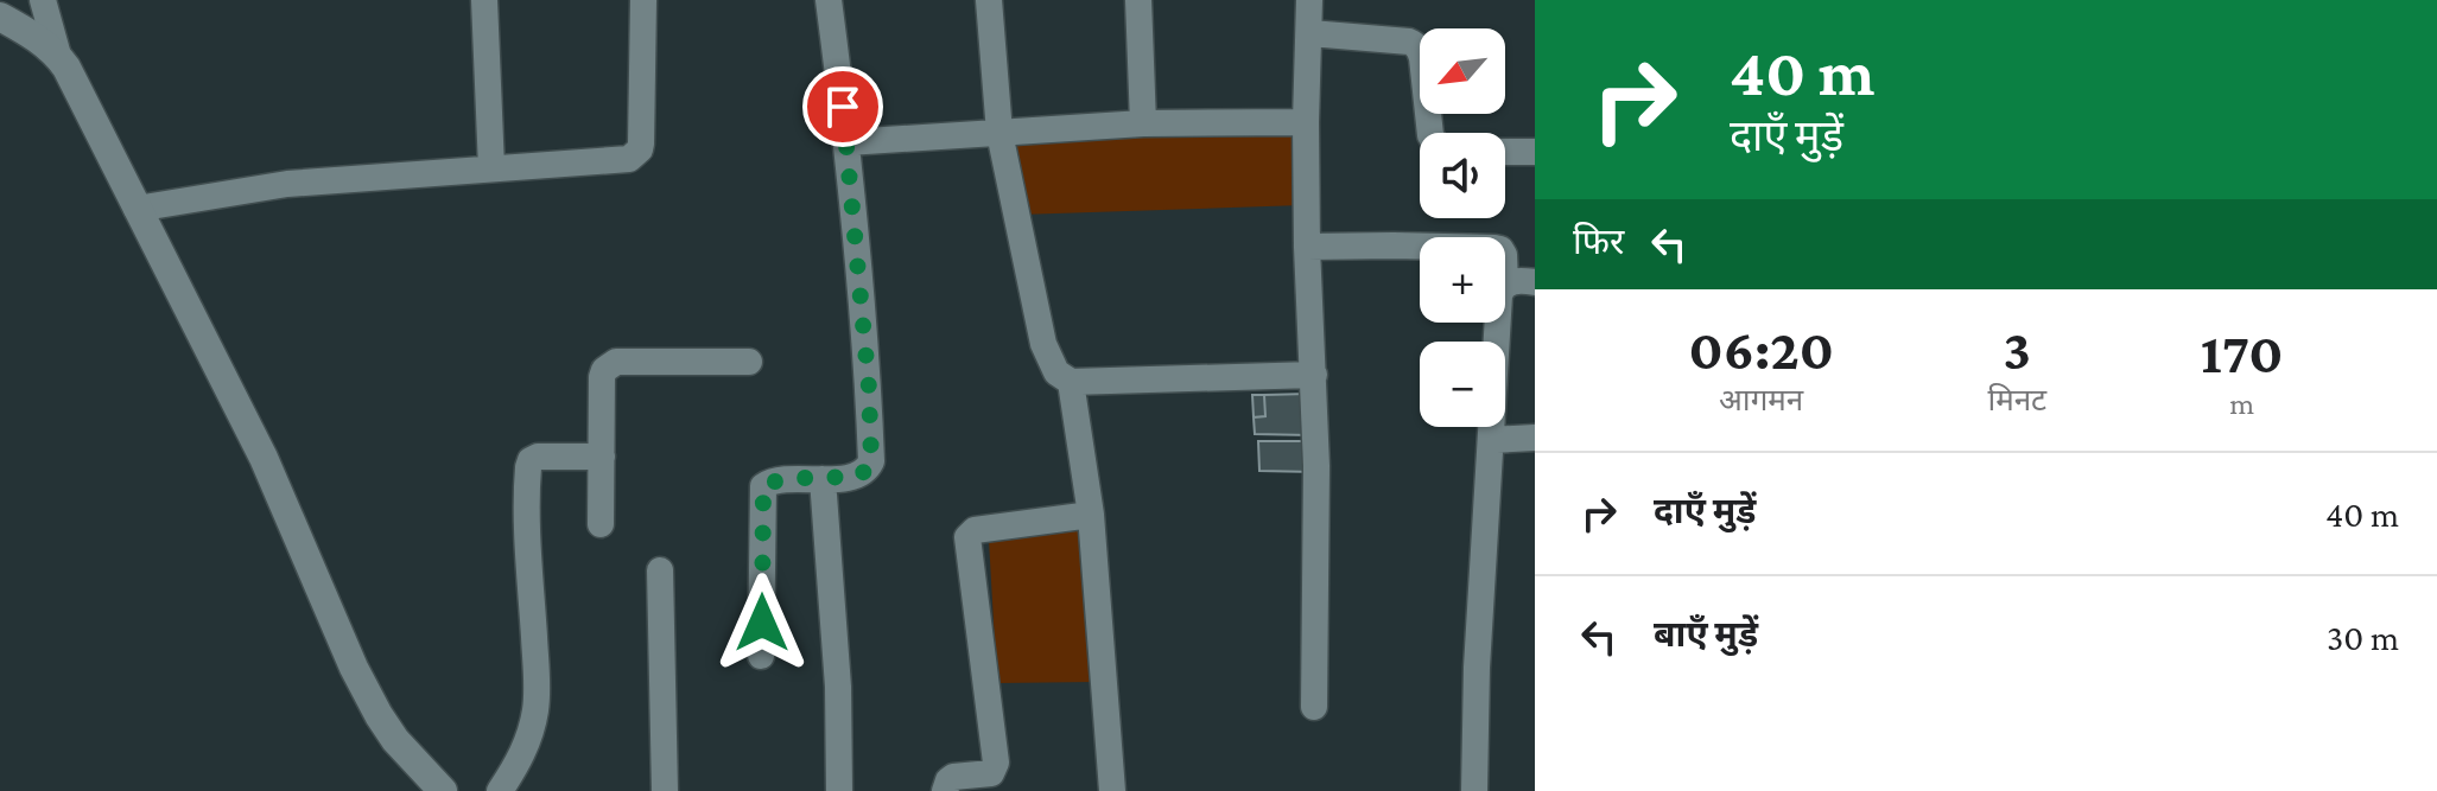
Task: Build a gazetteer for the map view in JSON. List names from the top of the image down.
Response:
{
  "north": "bottom left",
  "page": {
    "turn": ["40 m", "दाएँ मुड़ें"],
    "map_buttons": ["+", "−"],
    "then": "फिर",
    "eta": [
      "06:20",
      "आगमन",
      "3",
      "मिनट",
      "170",
      "m"
    ],
    "list": [
      {
        "name": "दाएँ मुड़ें",
        "value": "40 m"
      },
      {
        "name": "बाएँ मुड़ें",
        "value": "30 m"
      }
    ]
  }
}
